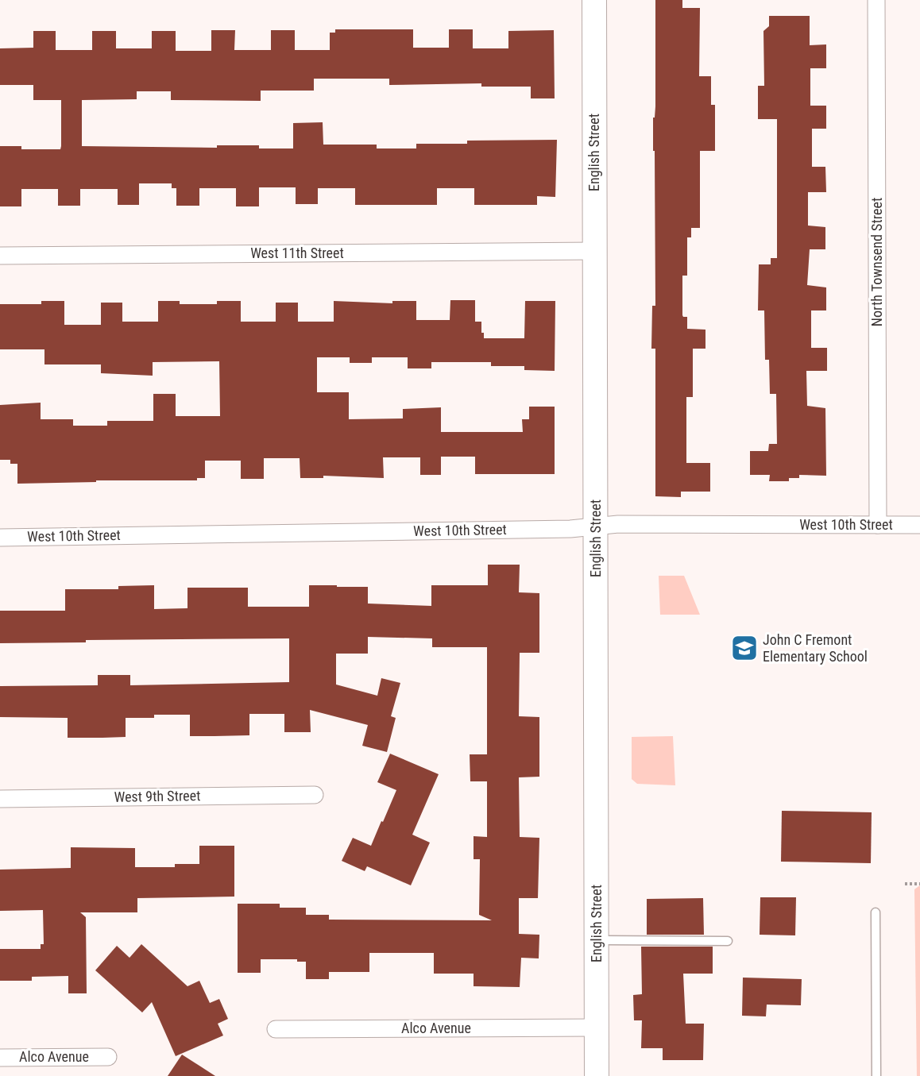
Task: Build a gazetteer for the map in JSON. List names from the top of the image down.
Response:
{
  "streets": {
    "street": [
      "English Street",
      "West 11th Street",
      "North Townsend Street",
      "West 10th Street",
      "West 9th Street",
      "Alco Avenue"
    ]
  },
  "crossings": [
    ["English Street", "West 11th Street"],
    ["English Street", "West 10th Street"],
    ["English Street", "Alco Avenue"],
    ["North Townsend Street", "West 10th Street"]
  ],
  "places": {
    "school or university": ["John C Fremont Elementary School"]
  }
}
